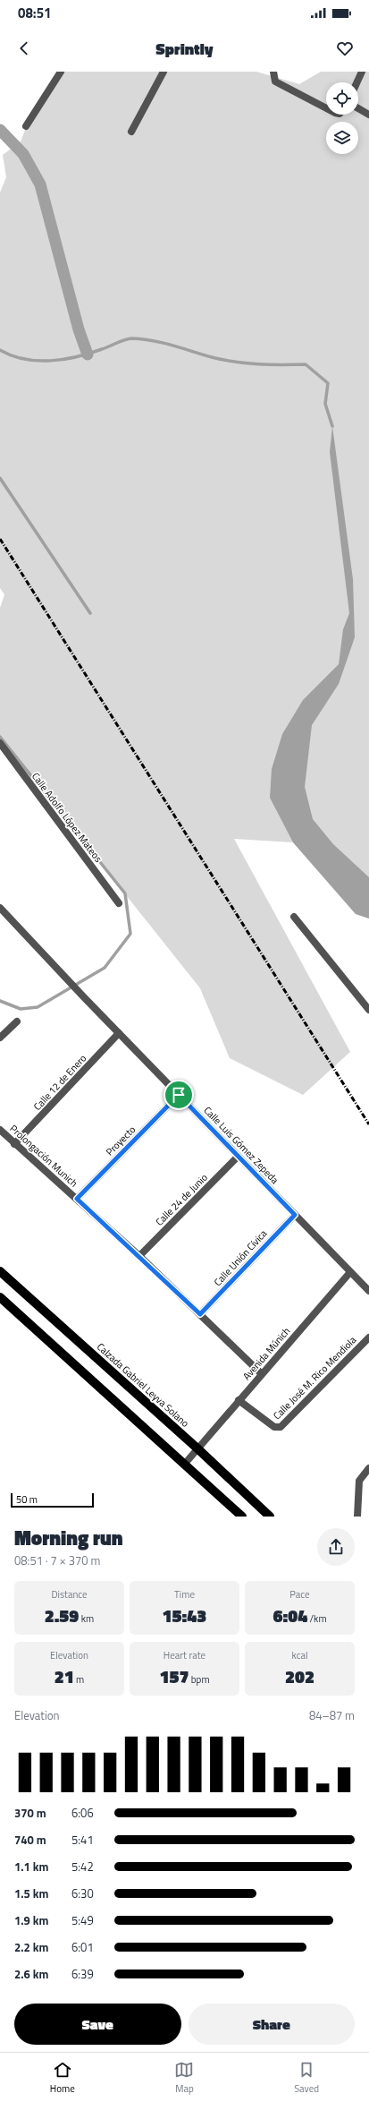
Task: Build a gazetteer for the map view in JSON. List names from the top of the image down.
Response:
{
  "streets": {
    "main road": ["Calzada Gabriel Leyva Solano"],
    "street": [
      "Calle Adolfo López Mateos",
      "Calle 12 de Enero",
      "Proyecto",
      "Calle Luis Gómez Zepeda",
      "Prolongación Munich",
      "Calle 24 de Junio",
      "Calle Unión Cívica",
      "Avenida Múnich",
      "Calle José M. Rico Mendiola"
    ]
  },
  "crossings": [
    ["Calle 12 de Enero", "Calle Luis Gómez Zepeda"],
    ["Calle 12 de Enero", "Prolongación Munich"],
    ["Proyecto", "Calle Luis Gómez Zepeda"],
    ["Proyecto", "Prolongación Munich"],
    ["Calle Luis Gómez Zepeda", "Calle 24 de Junio"],
    ["Calle Luis Gómez Zepeda", "Calle Unión Cívica"],
    ["Calle Luis Gómez Zepeda", "Avenida Múnich"],
    ["Prolongación Munich", "Calle 24 de Junio"],
    ["Prolongación Munich", "Calle Unión Cívica"],
    ["Prolongación Munich", "Avenida Múnich"],
    ["Avenida Múnich", "Calle José M. Rico Mendiola"],
    ["Avenida Múnich", "Calzada Gabriel Leyva Solano"]
  ],
  "scale_bar": "50 m",
  "page": {
    "status": "08:51",
    "header": "Sprintly",
    "scale": "50 m",
    "heading": ["Morning run", "08:51 · 7 × 370 m"],
    "stats": [
      ["Distance", "2.59 km"],
      ["Time", "15:43"],
      ["Pace", "6:04 /km"],
      ["Elevation", "21 m"],
      ["Heart rate", "157 bpm"],
      ["kcal", "202"]
    ],
    "chart": ["Elevation", "84–87 m"],
    "list": [
      {
        "name": "370 m",
        "note": "6:06"
      },
      {
        "name": "740 m",
        "note": "5:41"
      },
      {
        "name": "1.1 km",
        "note": "5:42"
      },
      {
        "name": "1.5 km",
        "note": "6:30"
      },
      {
        "name": "1.9 km",
        "note": "5:49"
      },
      {
        "name": "2.2 km",
        "note": "6:01"
      },
      {
        "name": "2.6 km",
        "note": "6:39"
      }
    ],
    "buttons": ["Save", "Share"],
    "tabs": ["Home", "Map", "Saved"]
  }
}
